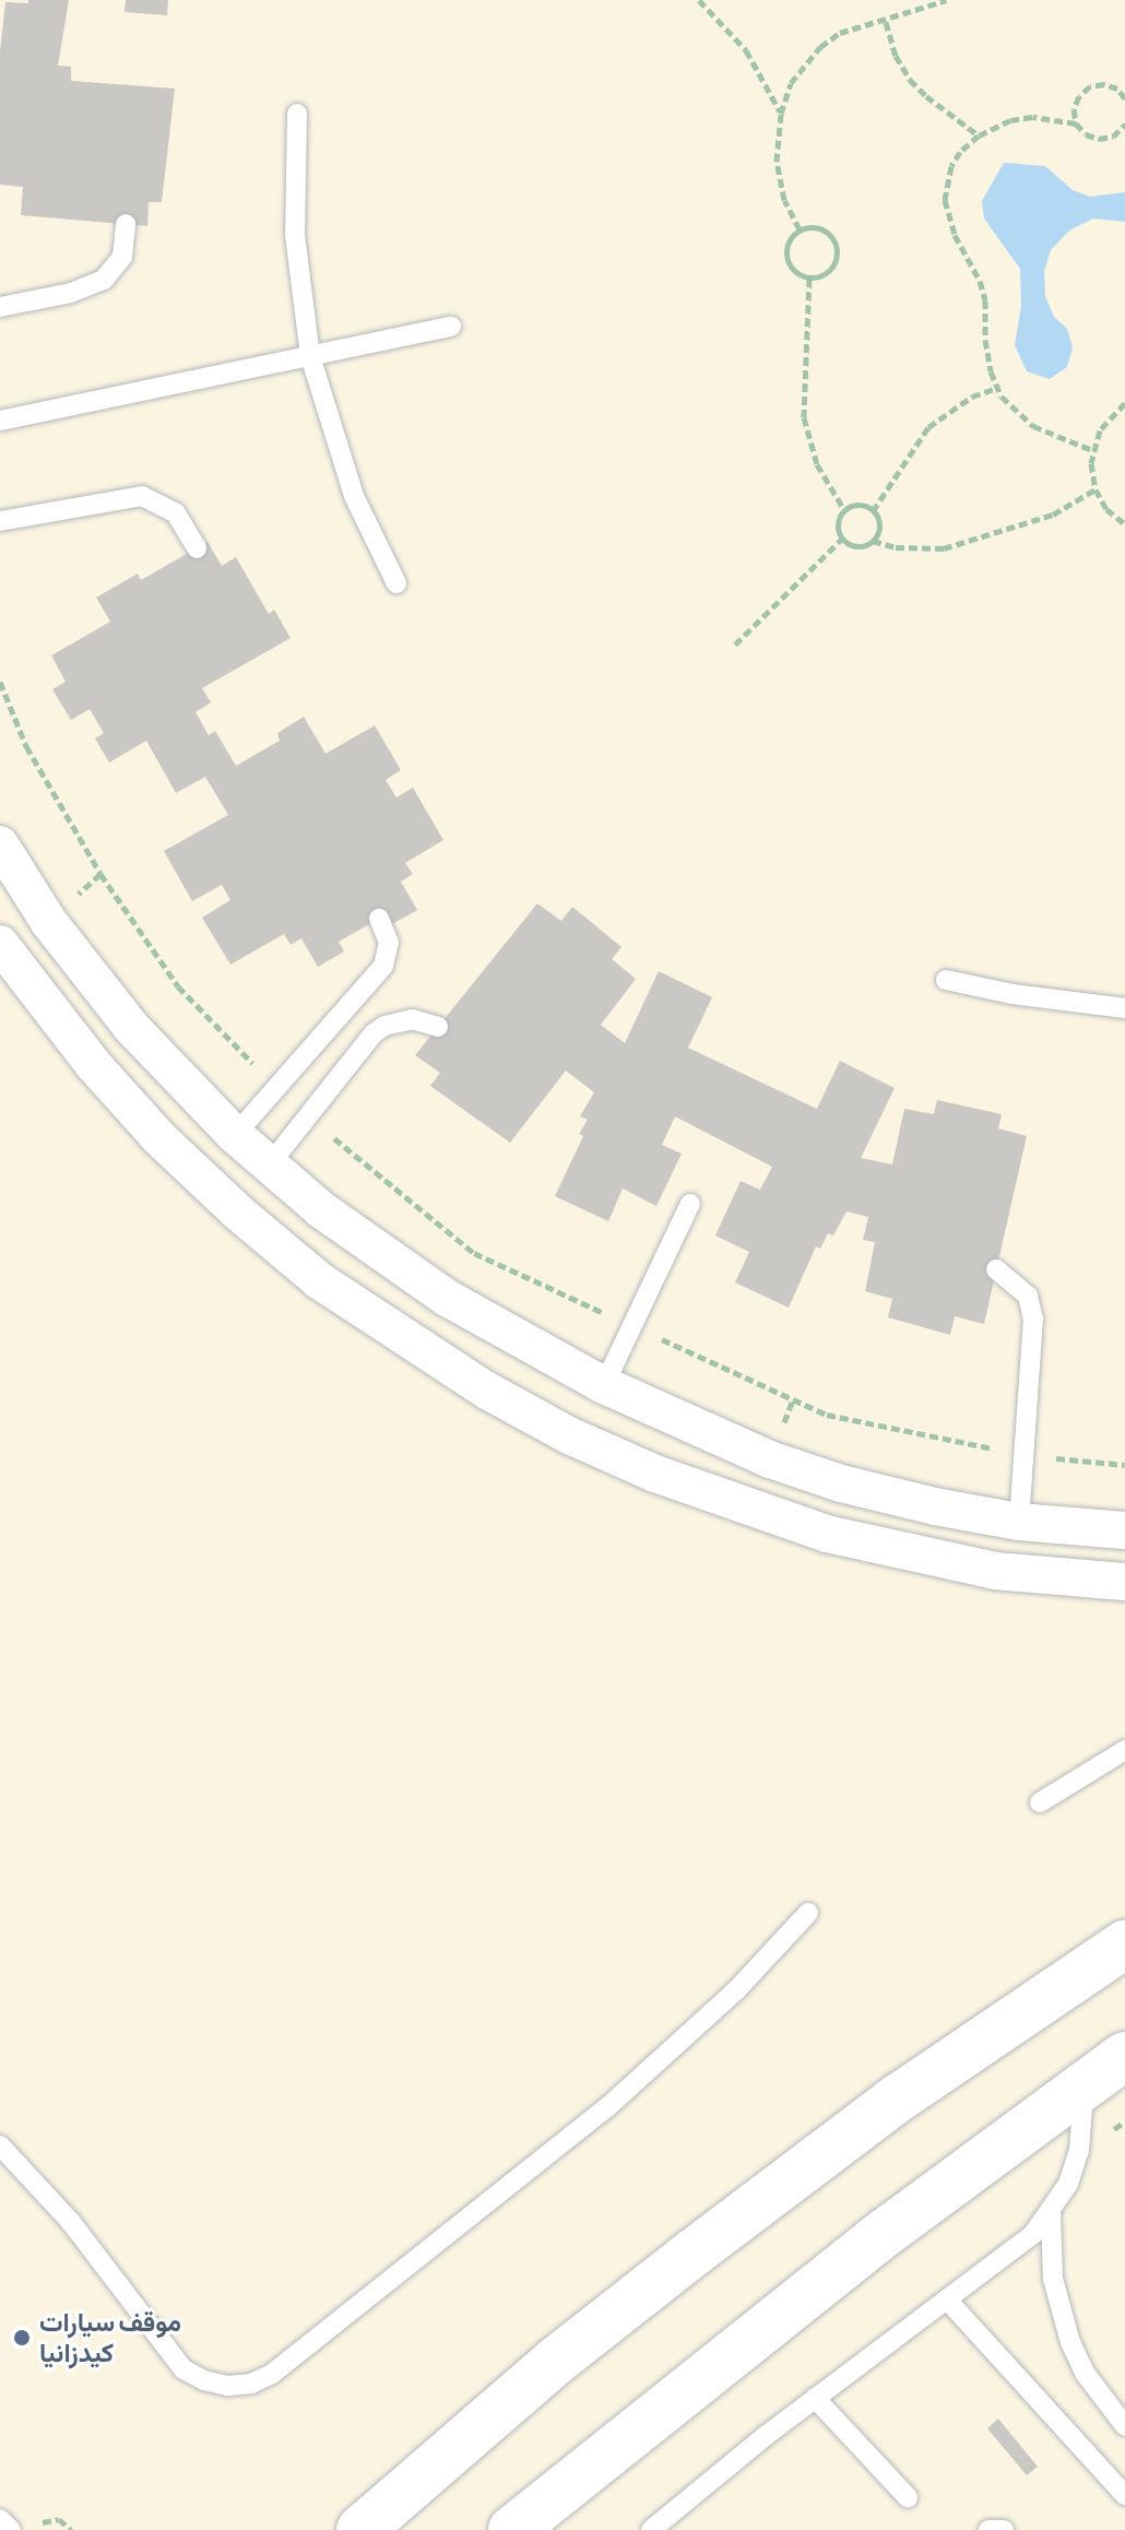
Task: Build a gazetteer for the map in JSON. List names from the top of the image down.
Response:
{
  "places": ["موقف سيارات كيدزانيا"]
}
